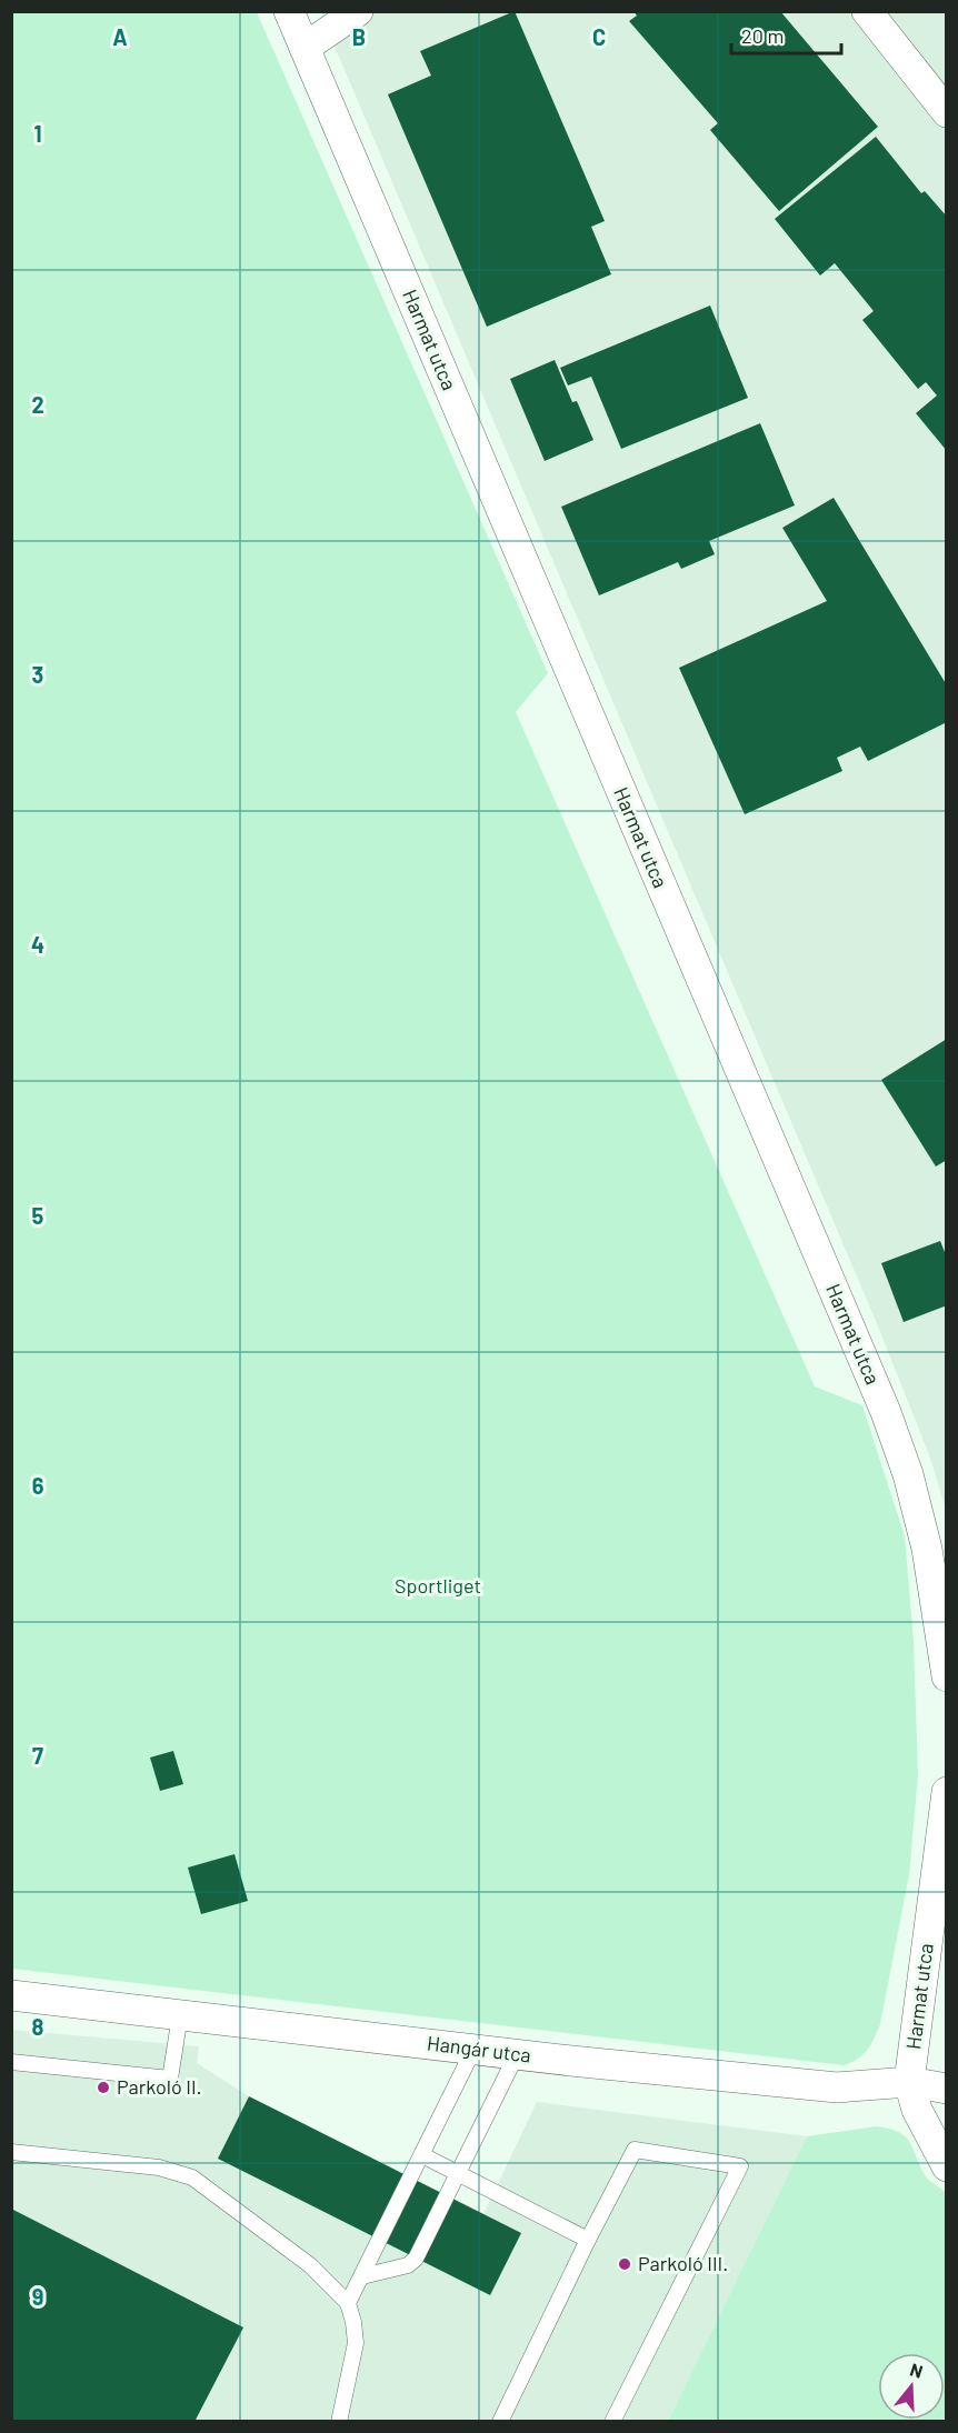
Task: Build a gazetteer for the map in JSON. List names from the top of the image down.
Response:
{
  "streets": {
    "street": ["Harmat utca", "Hangár utca"]
  },
  "crossings": [
    ["Harmat utca", "Hangár utca"]
  ],
  "parks": ["Sportliget"],
  "places": ["Parkoló II.", "Parkoló III."],
  "scale_bar": "20 m",
  "north": "top",
  "grid": {
    "columns": ["A", "B", "C"],
    "rows": [
      "1",
      "2",
      "3",
      "4",
      "5",
      "6",
      "7",
      "8",
      "9"
    ]
  }
}
